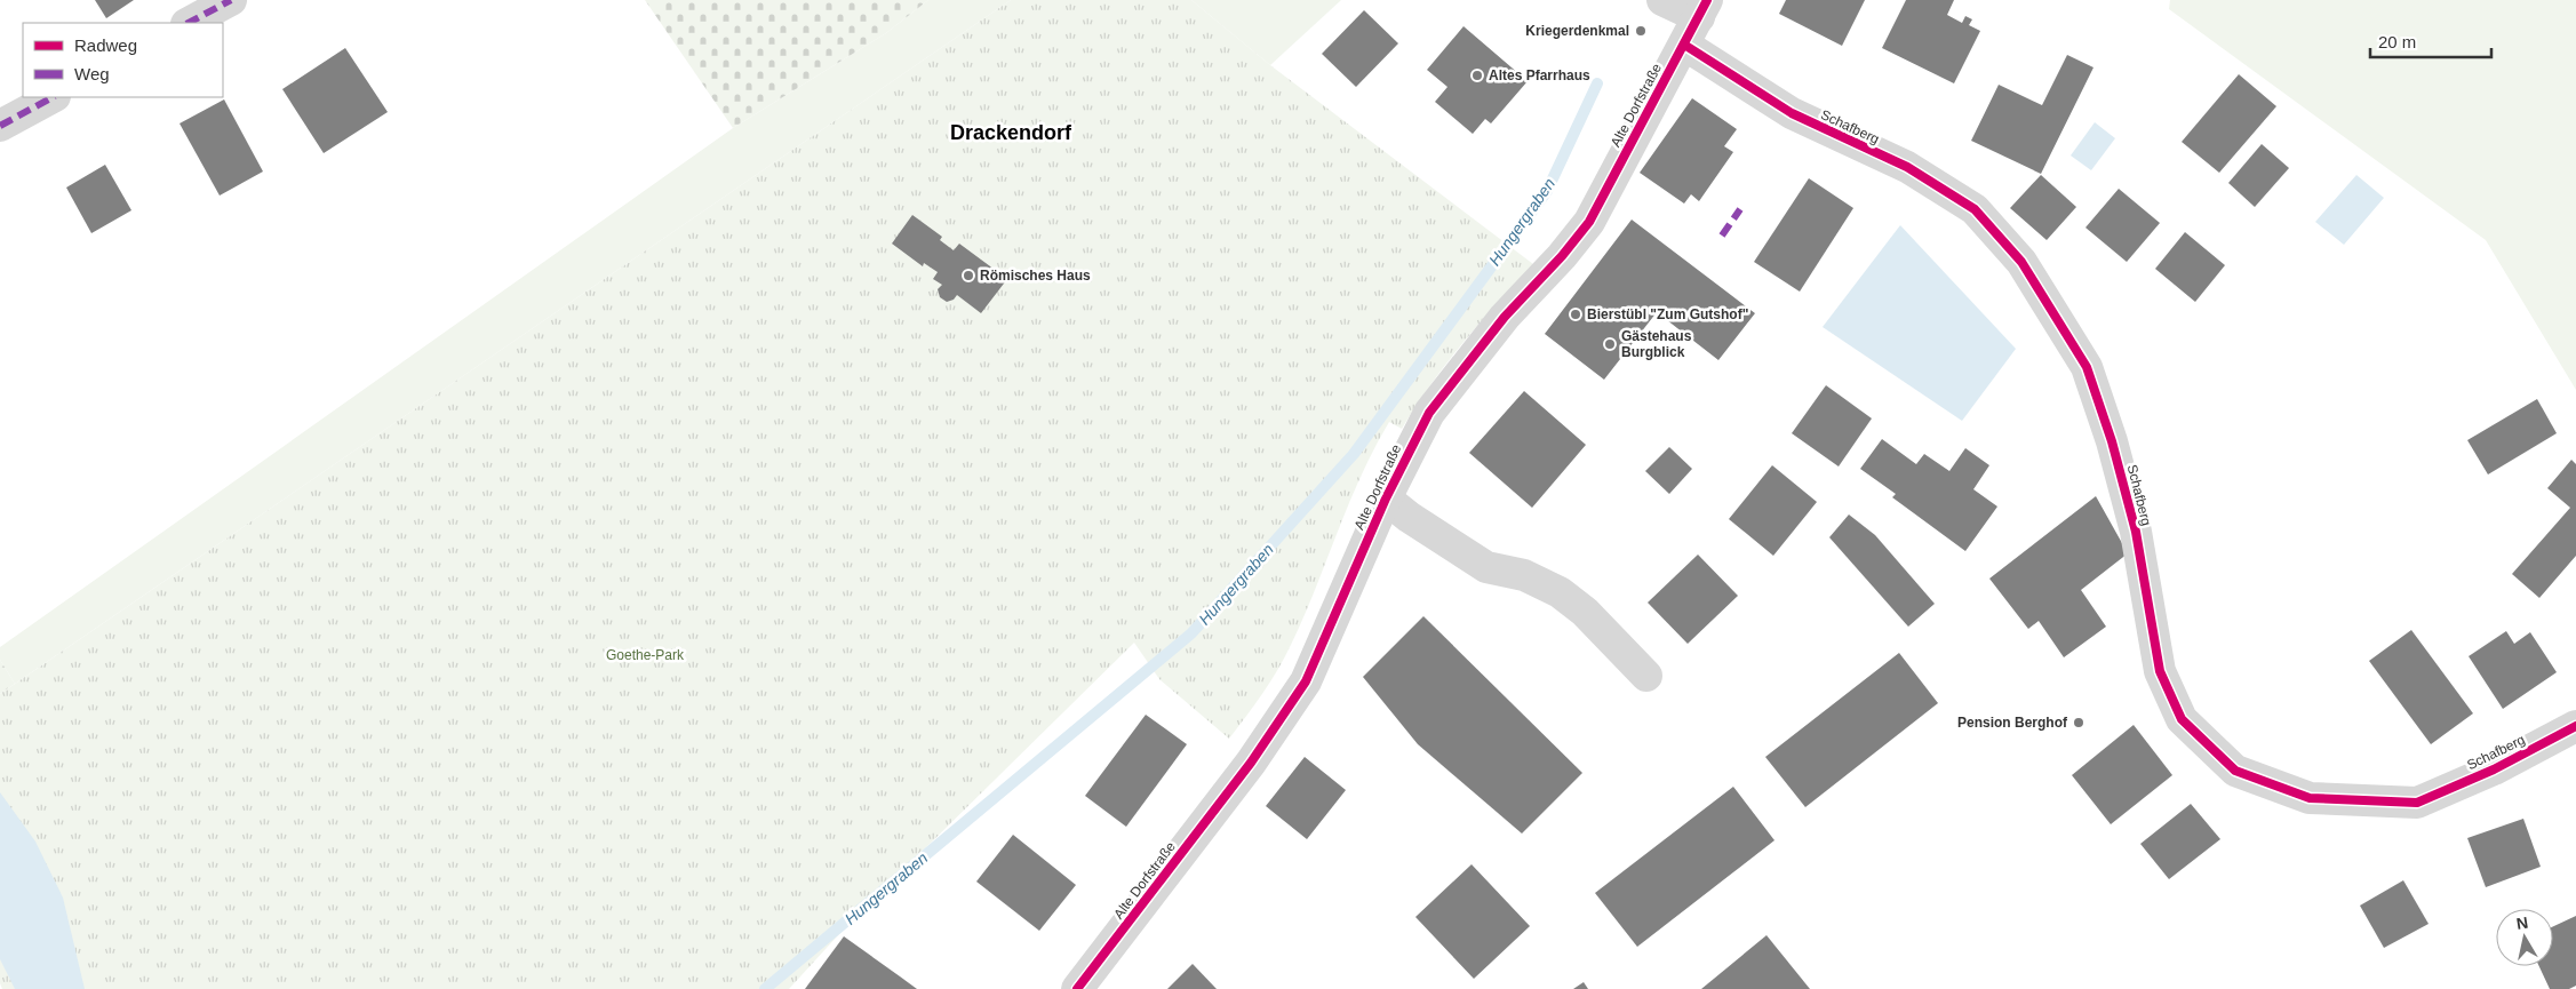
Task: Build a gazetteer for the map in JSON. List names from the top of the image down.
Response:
{
  "streets": {
    "street": ["Alte Dorfstraße", "Schafberg"]
  },
  "crossings": [
    ["Alte Dorfstraße", "Schafberg"]
  ],
  "districts": ["Drackendorf"],
  "water": ["Hungergraben"],
  "parks": ["Goethe-Park"],
  "places": [
    "Kriegerdenkmal",
    "Altes Pfarrhaus",
    "Römisches Haus",
    "Bierstübl \"Zum Gutshof\"",
    "Gästehaus Burgblick",
    "Pension Berghof"
  ],
  "legend": ["Radweg", "Weg"],
  "scale_bar": "20 m",
  "north": "top"
}
